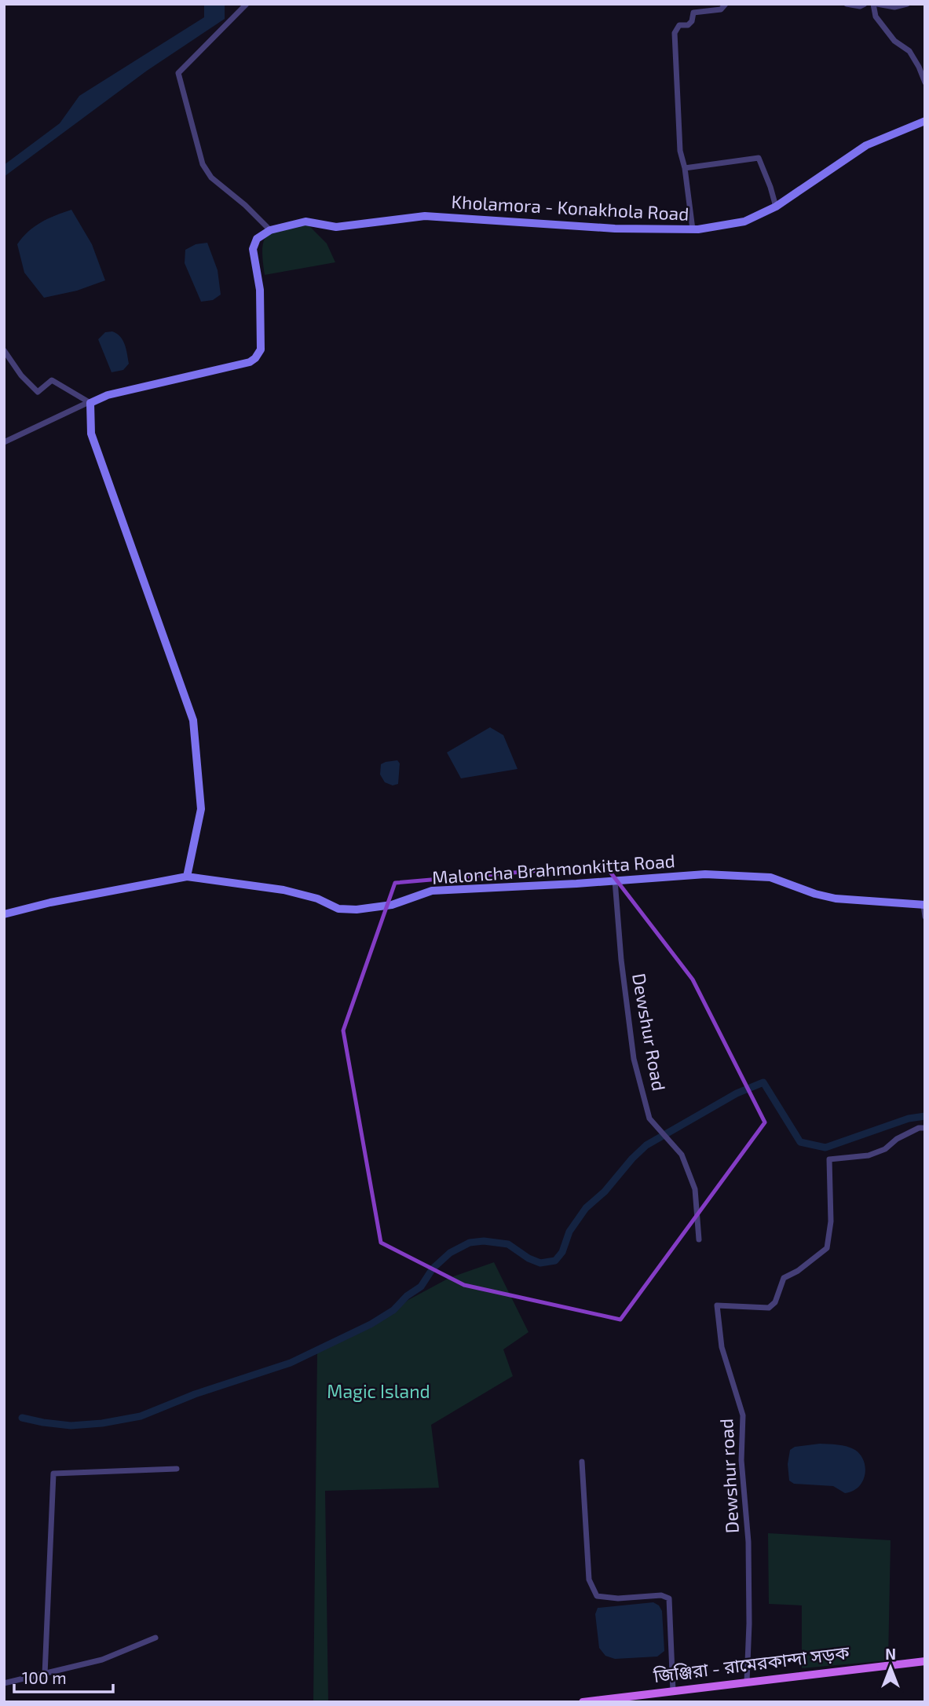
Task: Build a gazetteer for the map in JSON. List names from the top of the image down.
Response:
{
  "streets": {
    "main road": ["Kholamora - Konakhola Road", "Maloncha Brahmonkitta Road", "জিঞ্জিরা - রামেরকান্দা সড়ক"],
    "street": ["Dewshur Road", "Dewshur road"]
  },
  "crossings": [
    ["Maloncha Brahmonkitta Road", "Dewshur Road"],
    ["Dewshur road", "জিঞ্জিরা - রামেরকান্দা সড়ক"]
  ],
  "parks": ["Magic Island"],
  "scale_bar": "100 m",
  "north": "top"
}
